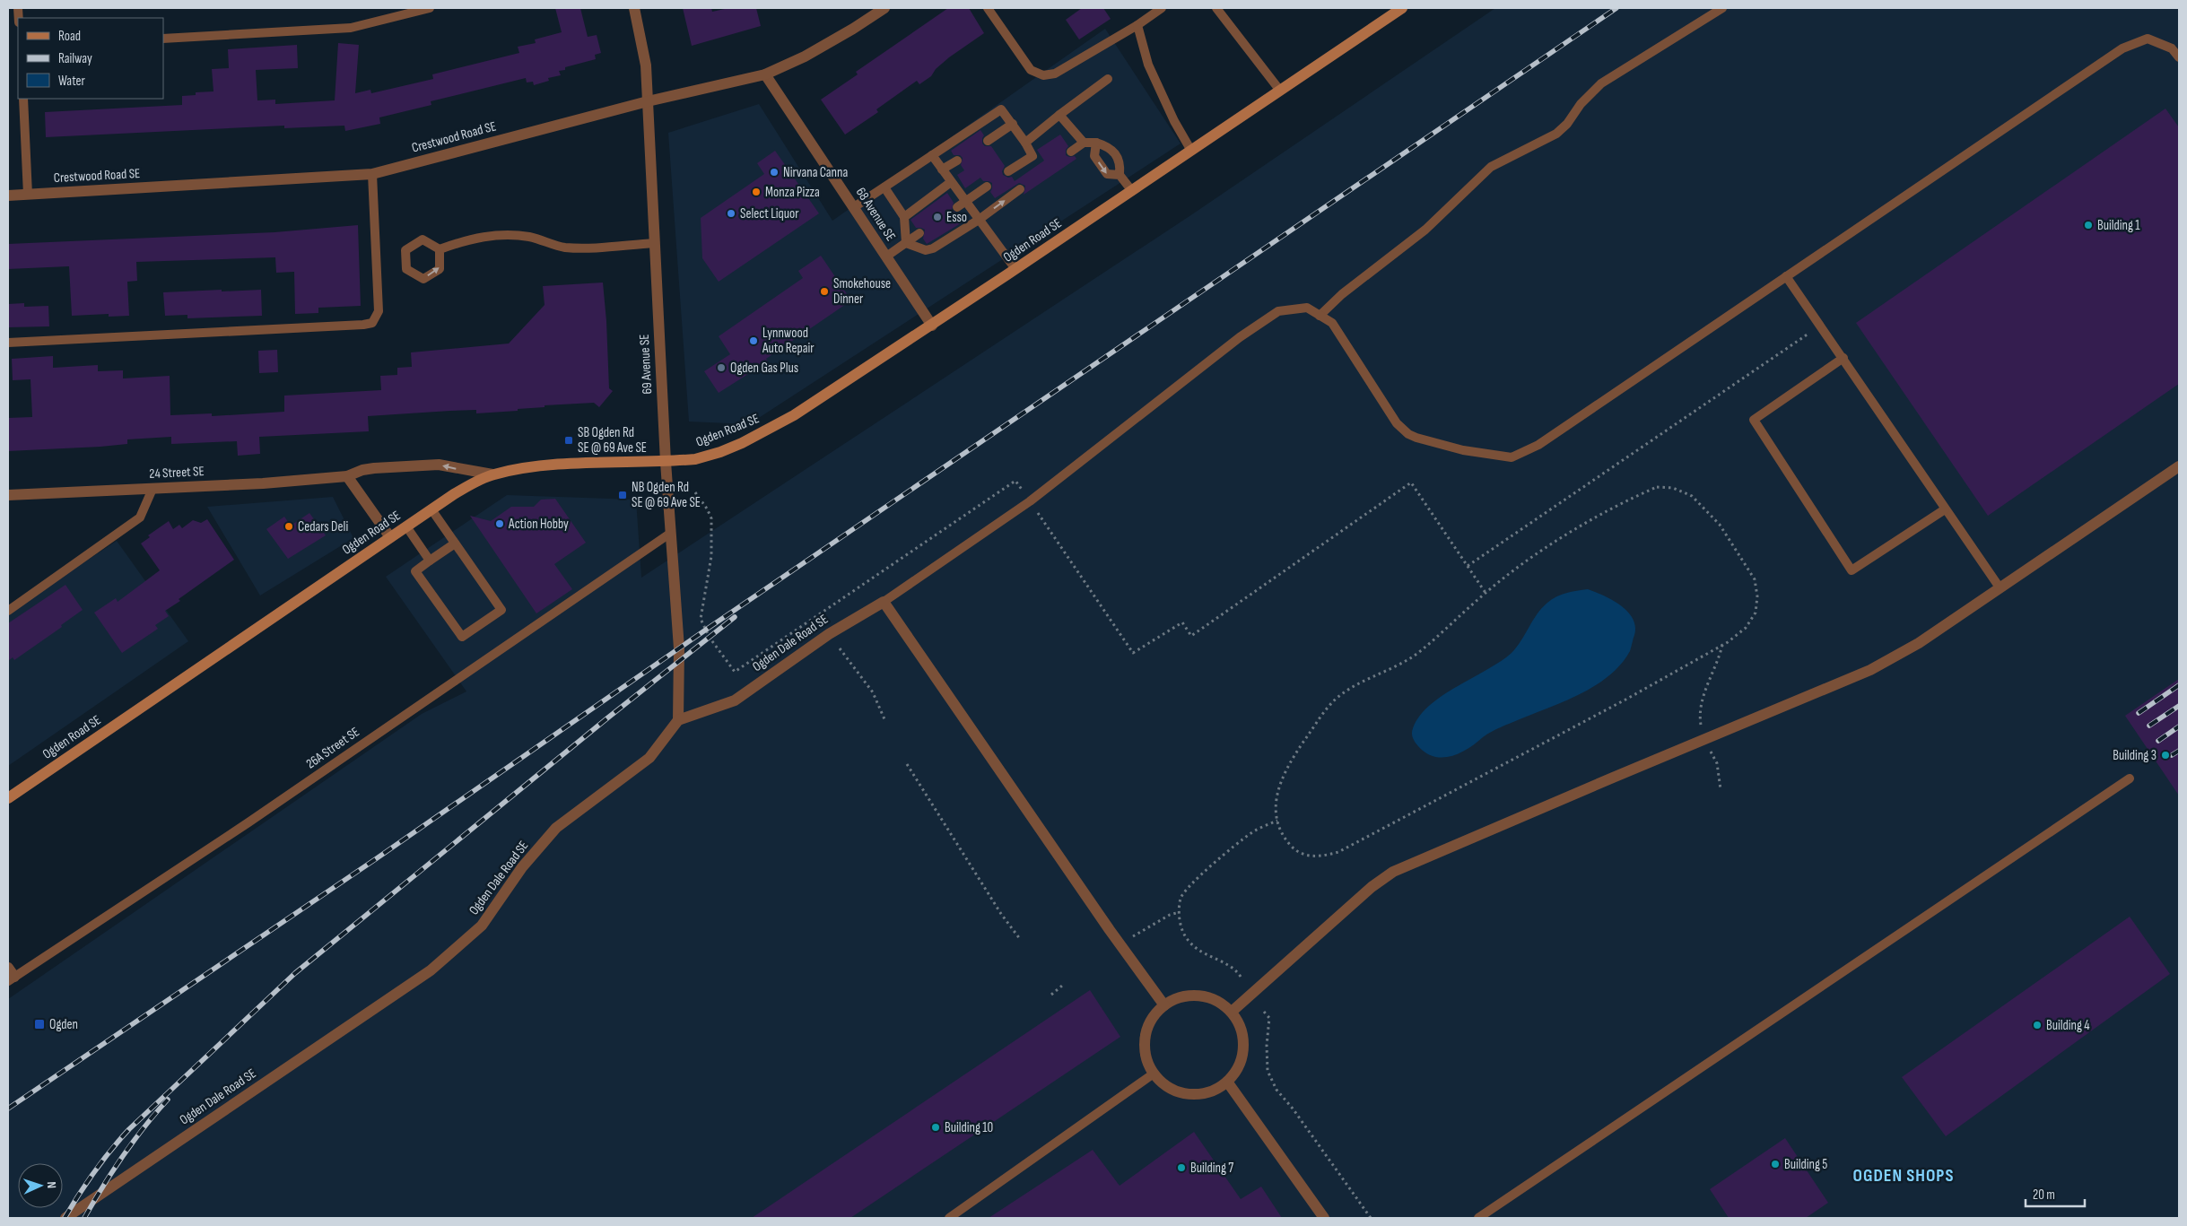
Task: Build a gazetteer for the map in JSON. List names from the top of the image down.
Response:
{
  "streets": {
    "street": [
      "Crestwood Road SE",
      "68 Avenue SE",
      "Ogden Road SE",
      "69 Avenue SE",
      "24 Street SE",
      "Ogden Dale Road SE"
    ],
    "lane": ["26A Street SE"]
  },
  "crossings": [
    ["Crestwood Road SE", "68 Avenue SE"],
    ["Crestwood Road SE", "69 Avenue SE"],
    ["68 Avenue SE", "Ogden Road SE"],
    ["Ogden Road SE", "69 Avenue SE"],
    ["Ogden Road SE", "24 Street SE"],
    ["69 Avenue SE", "Ogden Dale Road SE"],
    ["69 Avenue SE", "26A Street SE"]
  ],
  "districts": ["OGDEN SHOPS"],
  "places": {
    "other": [
      "Nirvana Canna",
      "Monza Pizza",
      "Select Liquor",
      "Esso",
      "Building 1",
      "Smokehouse Dinner",
      "Lynnwood Auto Repair",
      "Ogden Gas Plus",
      "Action Hobby",
      "Cedars Deli",
      "Building 3",
      "Building 4",
      "Building 10",
      "Building 5",
      "Building 7"
    ],
    "transit": ["SB Ogden Rd SE @ 69 Ave SE", "NB Ogden Rd SE @ 69 Ave SE", "Ogden"]
  },
  "legend": ["Road", "Railway", "Water"],
  "scale_bar": "20 m",
  "north": "right"
}
